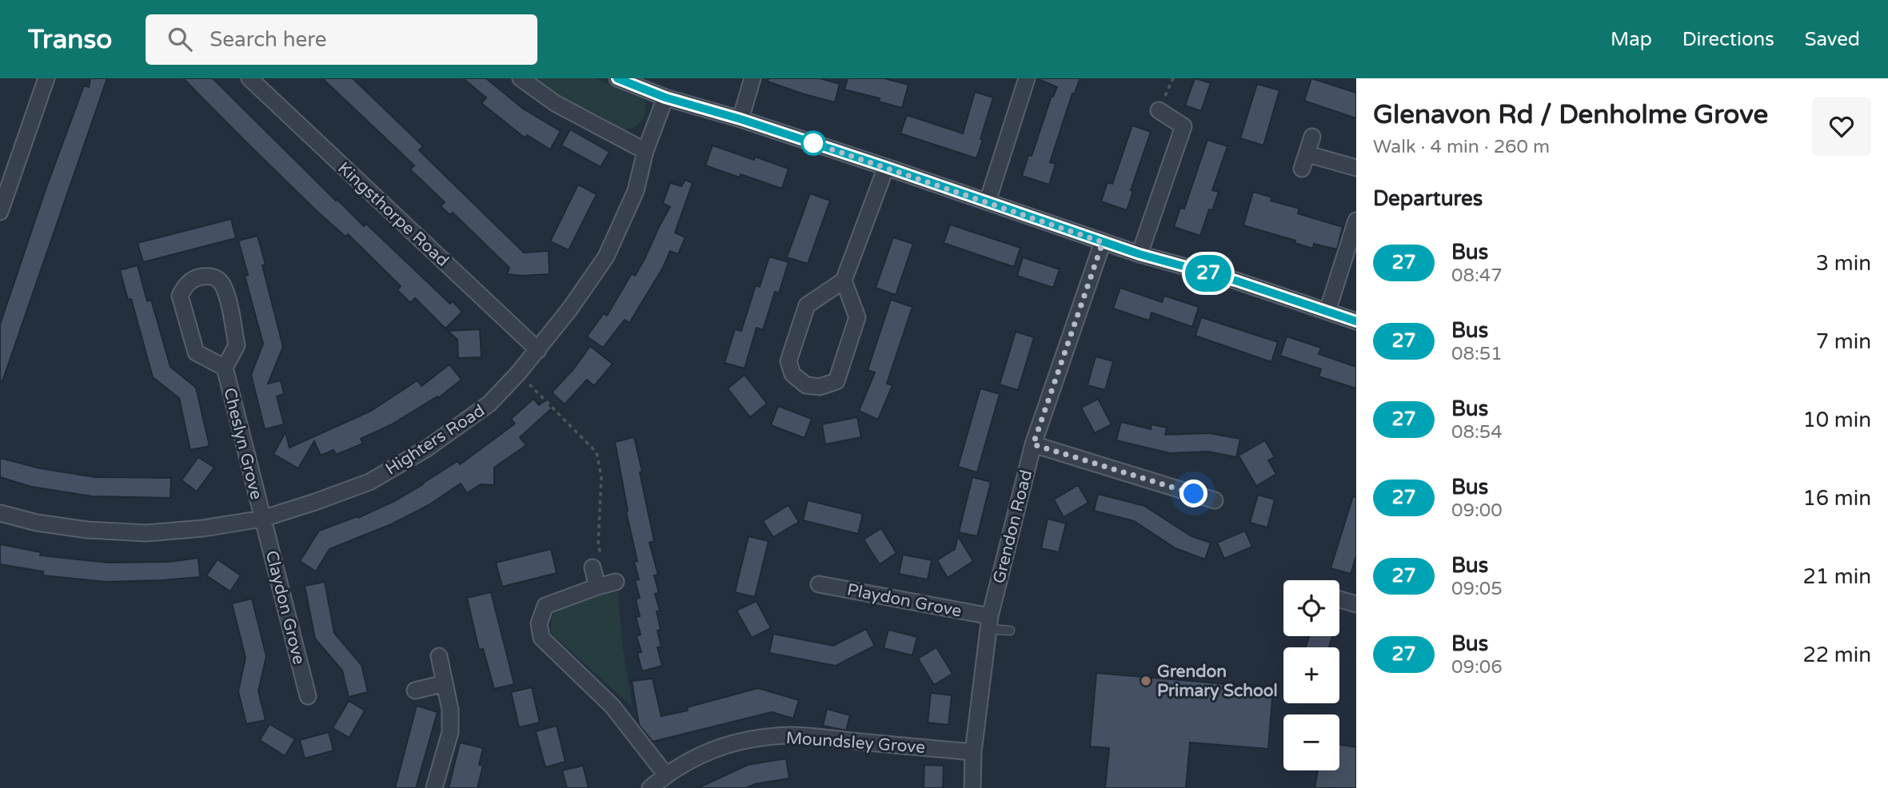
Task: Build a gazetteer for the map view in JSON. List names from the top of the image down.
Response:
{
  "streets": {
    "street": [
      "Kingsthorpe Road",
      "Highters Road",
      "Cheslyn Grove",
      "Grendon Road",
      "Playdon Grove",
      "Claydon Grove",
      "Moundsley Grove"
    ]
  },
  "crossings": [
    ["Kingsthorpe Road", "Highters Road"],
    ["Highters Road", "Cheslyn Grove"],
    ["Highters Road", "Claydon Grove"],
    ["Cheslyn Grove", "Claydon Grove"],
    ["Grendon Road", "Playdon Grove"],
    ["Grendon Road", "Moundsley Grove"]
  ],
  "places": ["Grendon Primary School"],
  "lines": ["bus line 27"],
  "page": {
    "header": "Transo",
    "search": "Search here",
    "nav": ["Map", "Directions", "Saved"],
    "on_map": "27",
    "heading": [
      ["Glenavon Rd / Denholme Grove", "Walk · 4 min · 260 m"],
      "Departures"
    ],
    "list": [
      {
        "mark": "27",
        "name": "Bus",
        "note": "08:47",
        "value": "3 min"
      },
      {
        "mark": "27",
        "name": "Bus",
        "note": "08:51",
        "value": "7 min"
      },
      {
        "mark": "27",
        "name": "Bus",
        "note": "08:54",
        "value": "10 min"
      },
      {
        "mark": "27",
        "name": "Bus",
        "note": "09:00",
        "value": "16 min"
      },
      {
        "mark": "27",
        "name": "Bus",
        "note": "09:05",
        "value": "21 min"
      },
      {
        "mark": "27",
        "name": "Bus",
        "note": "09:06",
        "value": "22 min"
      }
    ],
    "map_buttons": ["+", "−"]
  }
}
